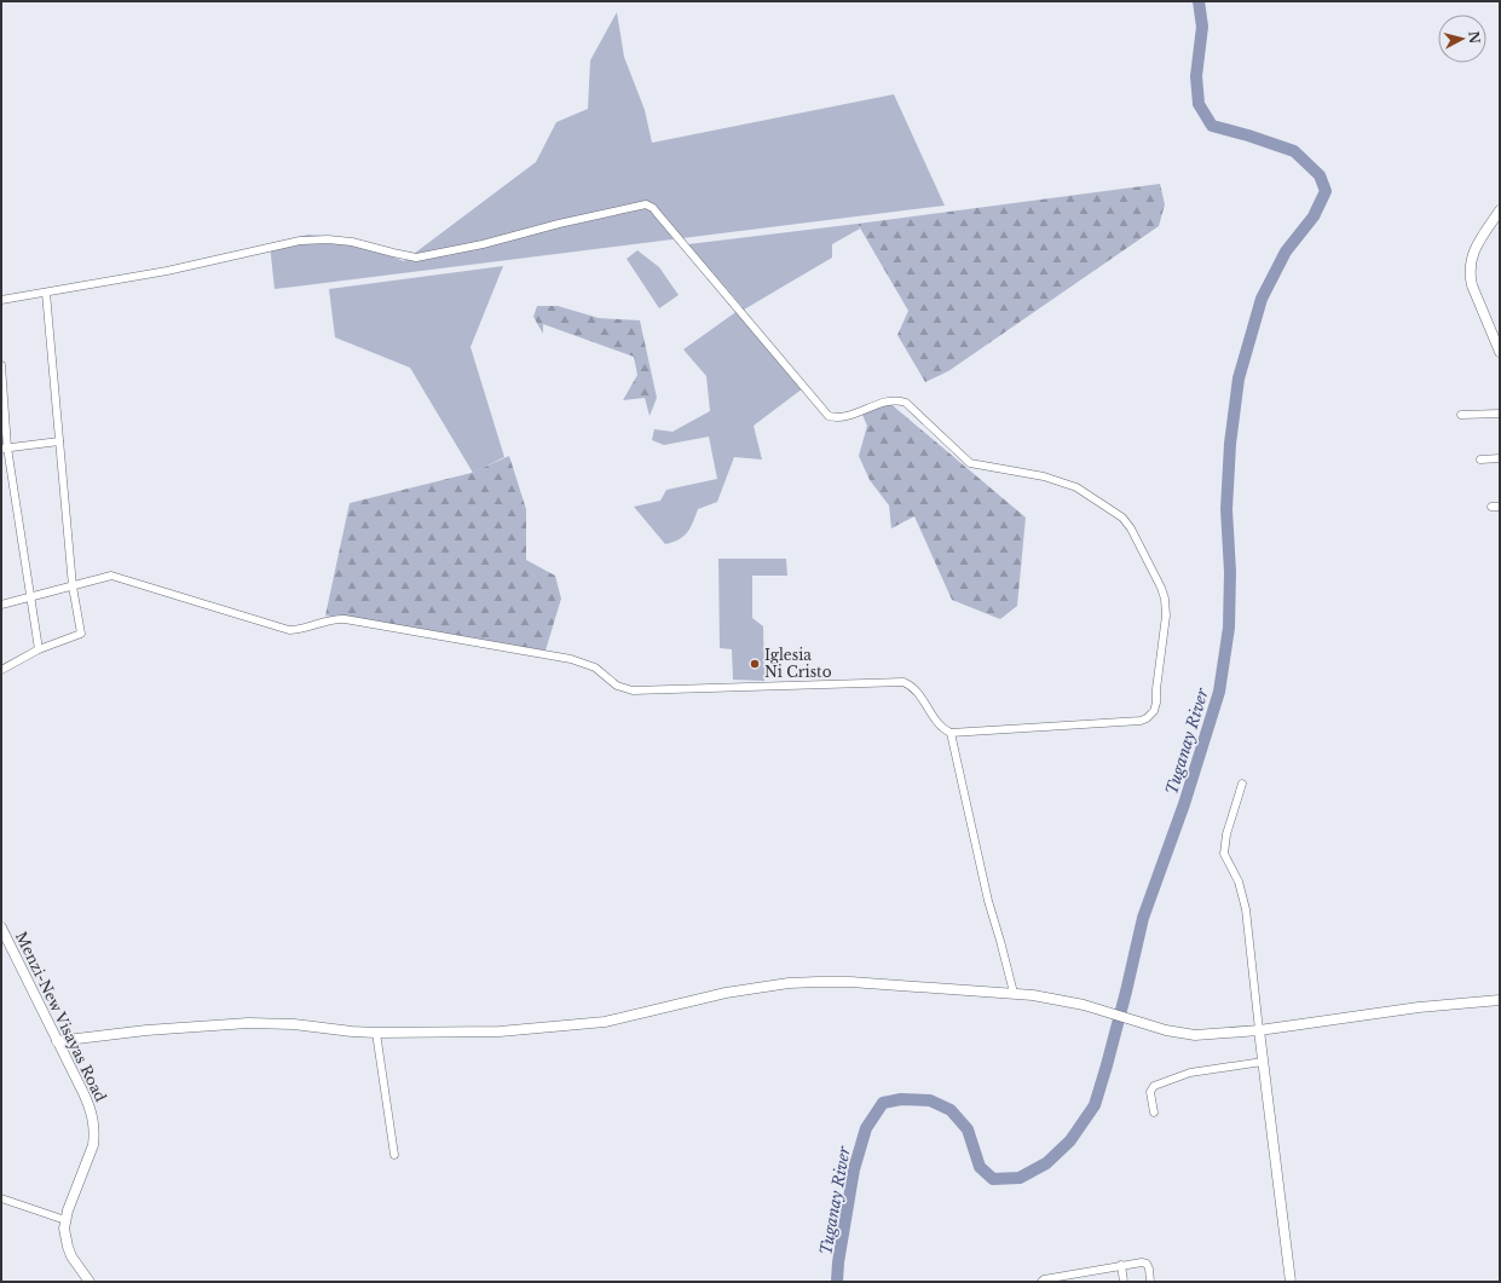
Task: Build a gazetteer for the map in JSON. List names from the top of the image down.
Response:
{
  "streets": {
    "street": ["Menzi-New Visayas Road"]
  },
  "water": ["Tuganay River"],
  "places": ["Iglesia Ni Cristo"],
  "north": "right"
}
